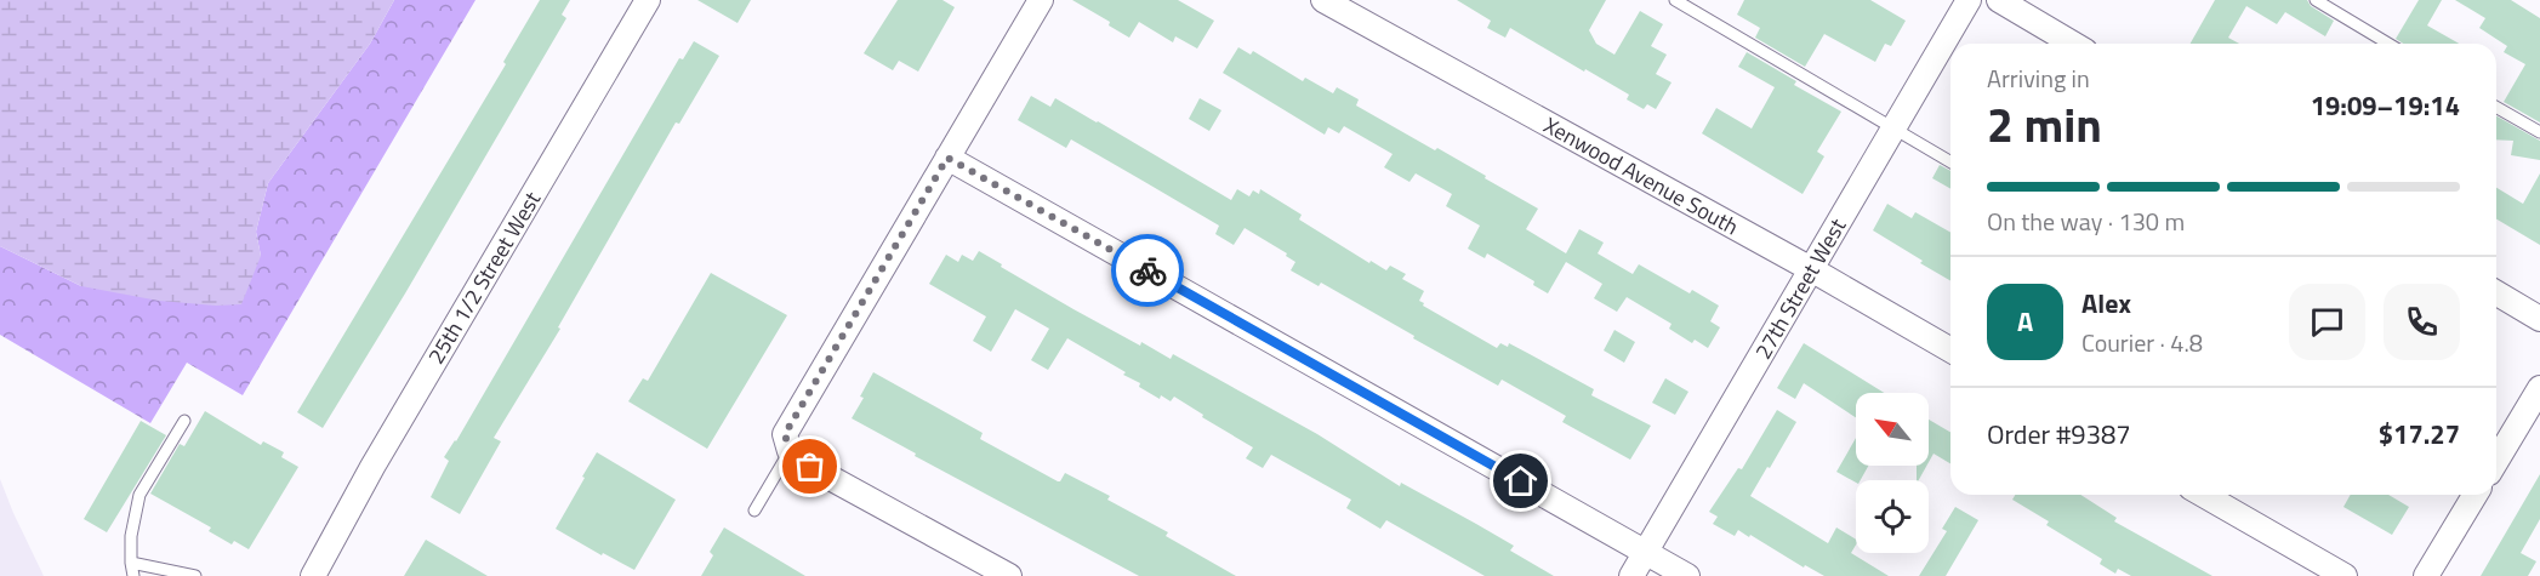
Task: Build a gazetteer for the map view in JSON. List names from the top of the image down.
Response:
{
  "streets": {
    "street": ["Xenwood Avenue South", "25th 1/2 Street West", "27th Street West"]
  },
  "crossings": [
    ["Xenwood Avenue South", "27th Street West"]
  ],
  "north": "top left",
  "page": {
    "heading": ["2 min", "Arriving in", "19:09–19:14"],
    "panel": [
      "Alex",
      "Courier · 4.8",
      "Order #9387",
      "$17.27"
    ],
    "bar": "On the way · 130 m",
    "round": "A"
  }
}
